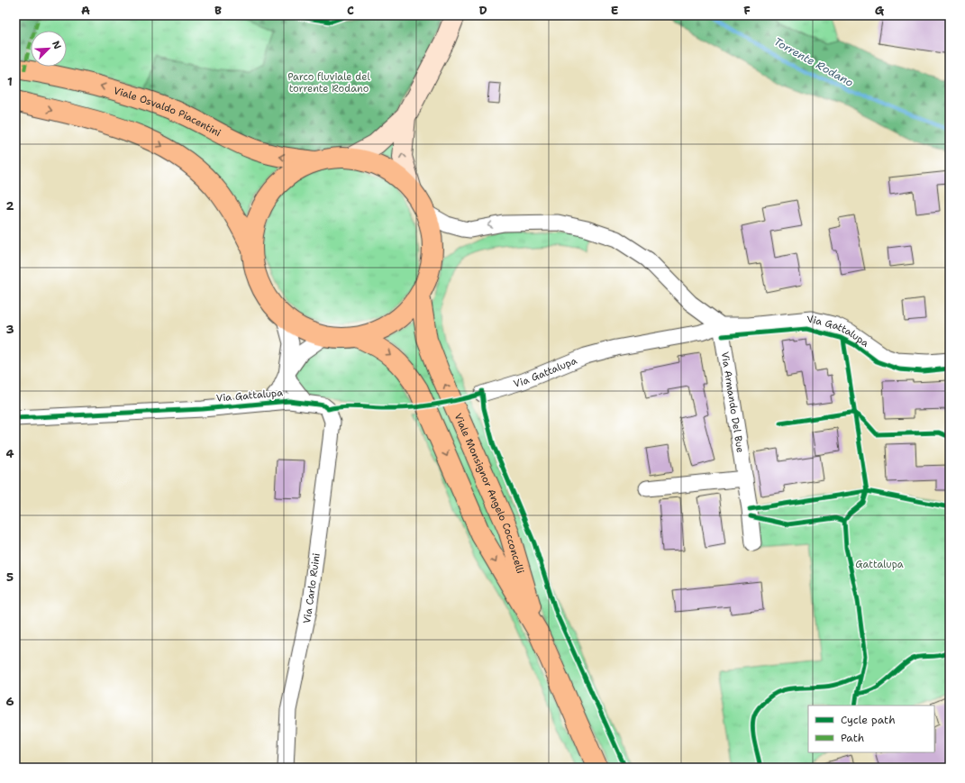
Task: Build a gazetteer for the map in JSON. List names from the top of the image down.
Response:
{
  "streets": {
    "main road": ["Viale Osvaldo Piacentini", "Viale Monsignor Angelo Cocconcelli"],
    "street": ["Via Gattalupa", "Via Armando Del Bue", "Via Carlo Ruini"]
  },
  "crossings": [
    ["Via Gattalupa", "Via Armando Del Bue"],
    ["Via Gattalupa", "Via Carlo Ruini"]
  ],
  "water": ["Torrente Rodano"],
  "parks": ["Parco fluviale del torrente Rodano", "Gattalupa"],
  "legend": ["Cycle path", "Path"],
  "north": "top right",
  "grid": {
    "columns": [
      "A",
      "B",
      "C",
      "D",
      "E",
      "F",
      "G"
    ],
    "rows": [
      "1",
      "2",
      "3",
      "4",
      "5",
      "6"
    ]
  }
}
